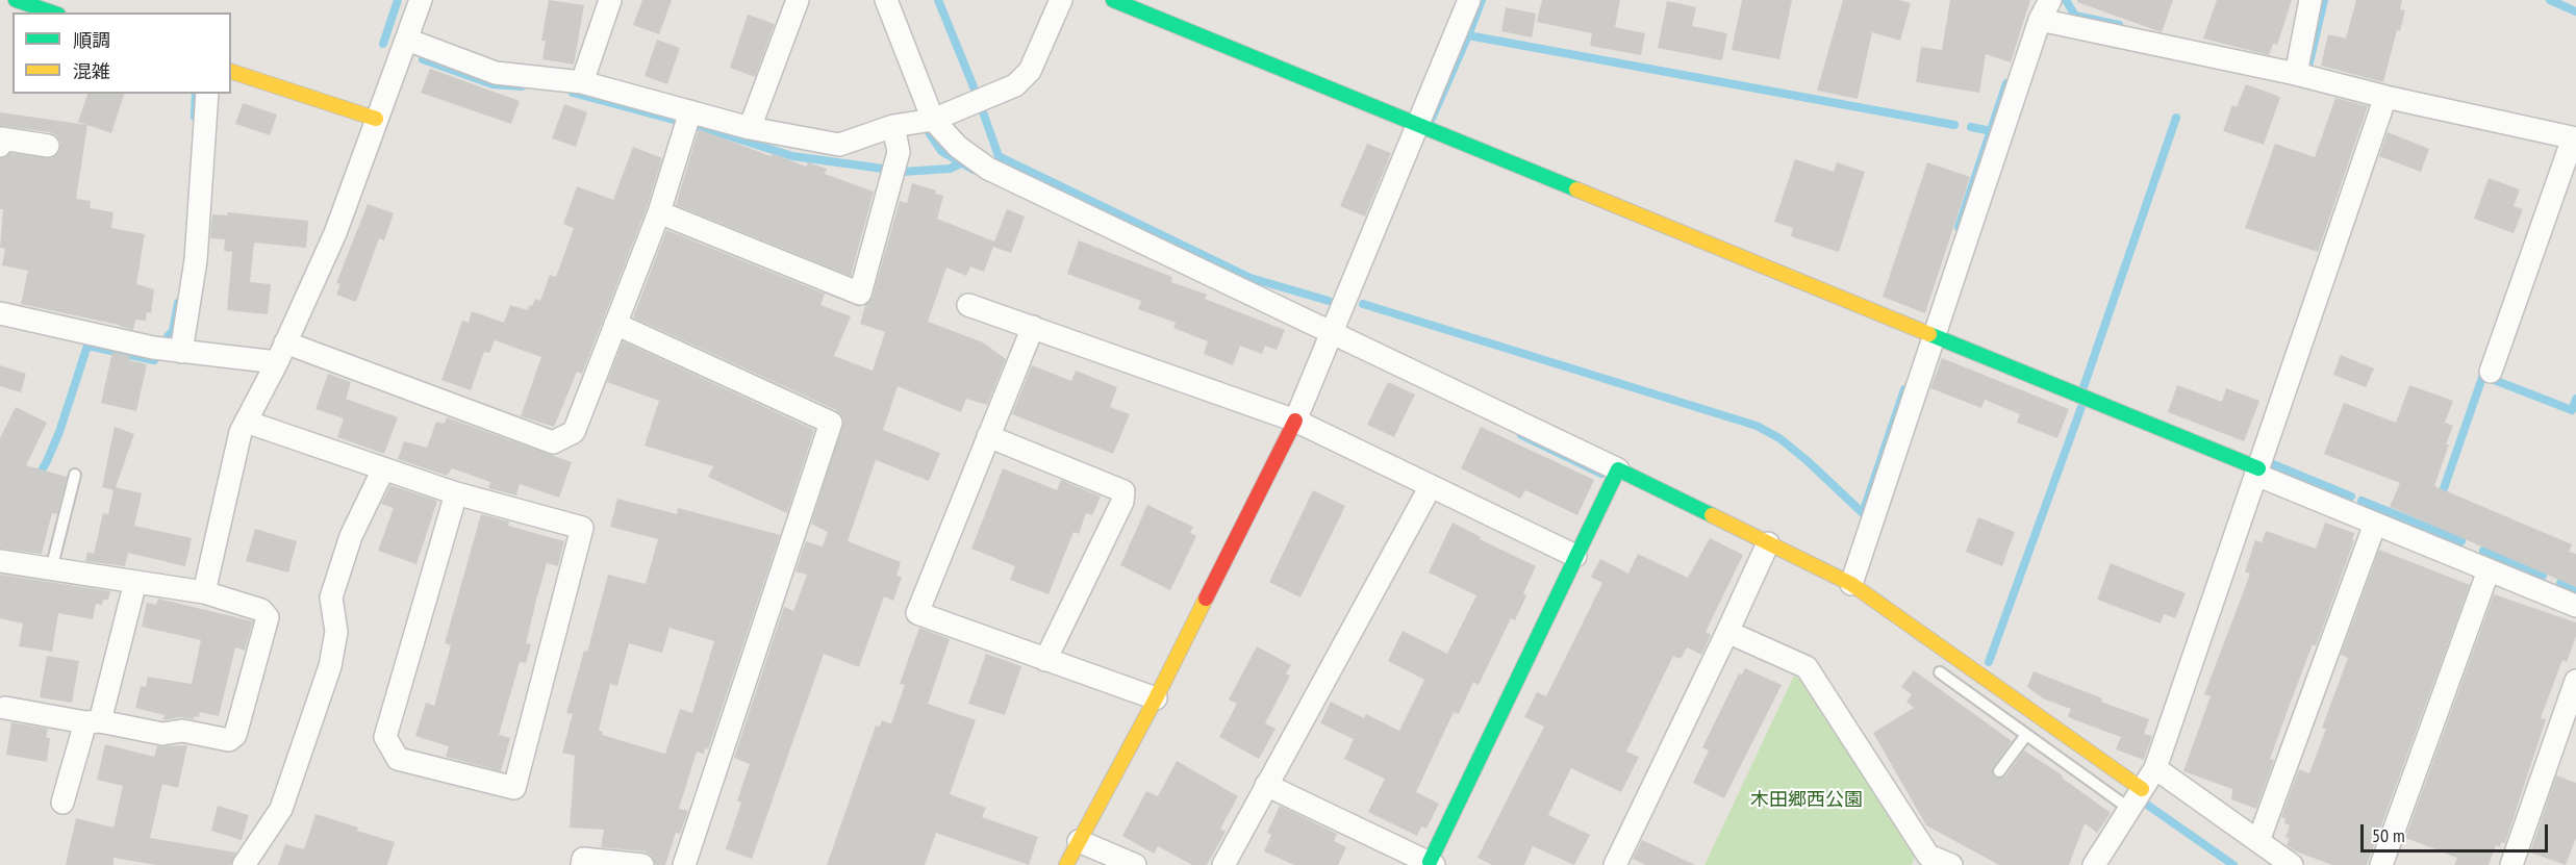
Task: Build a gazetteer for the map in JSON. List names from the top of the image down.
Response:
{
  "parks": ["木田郷西公園"],
  "legend": ["順調", "混雑"],
  "scale_bar": "50 m"
}
